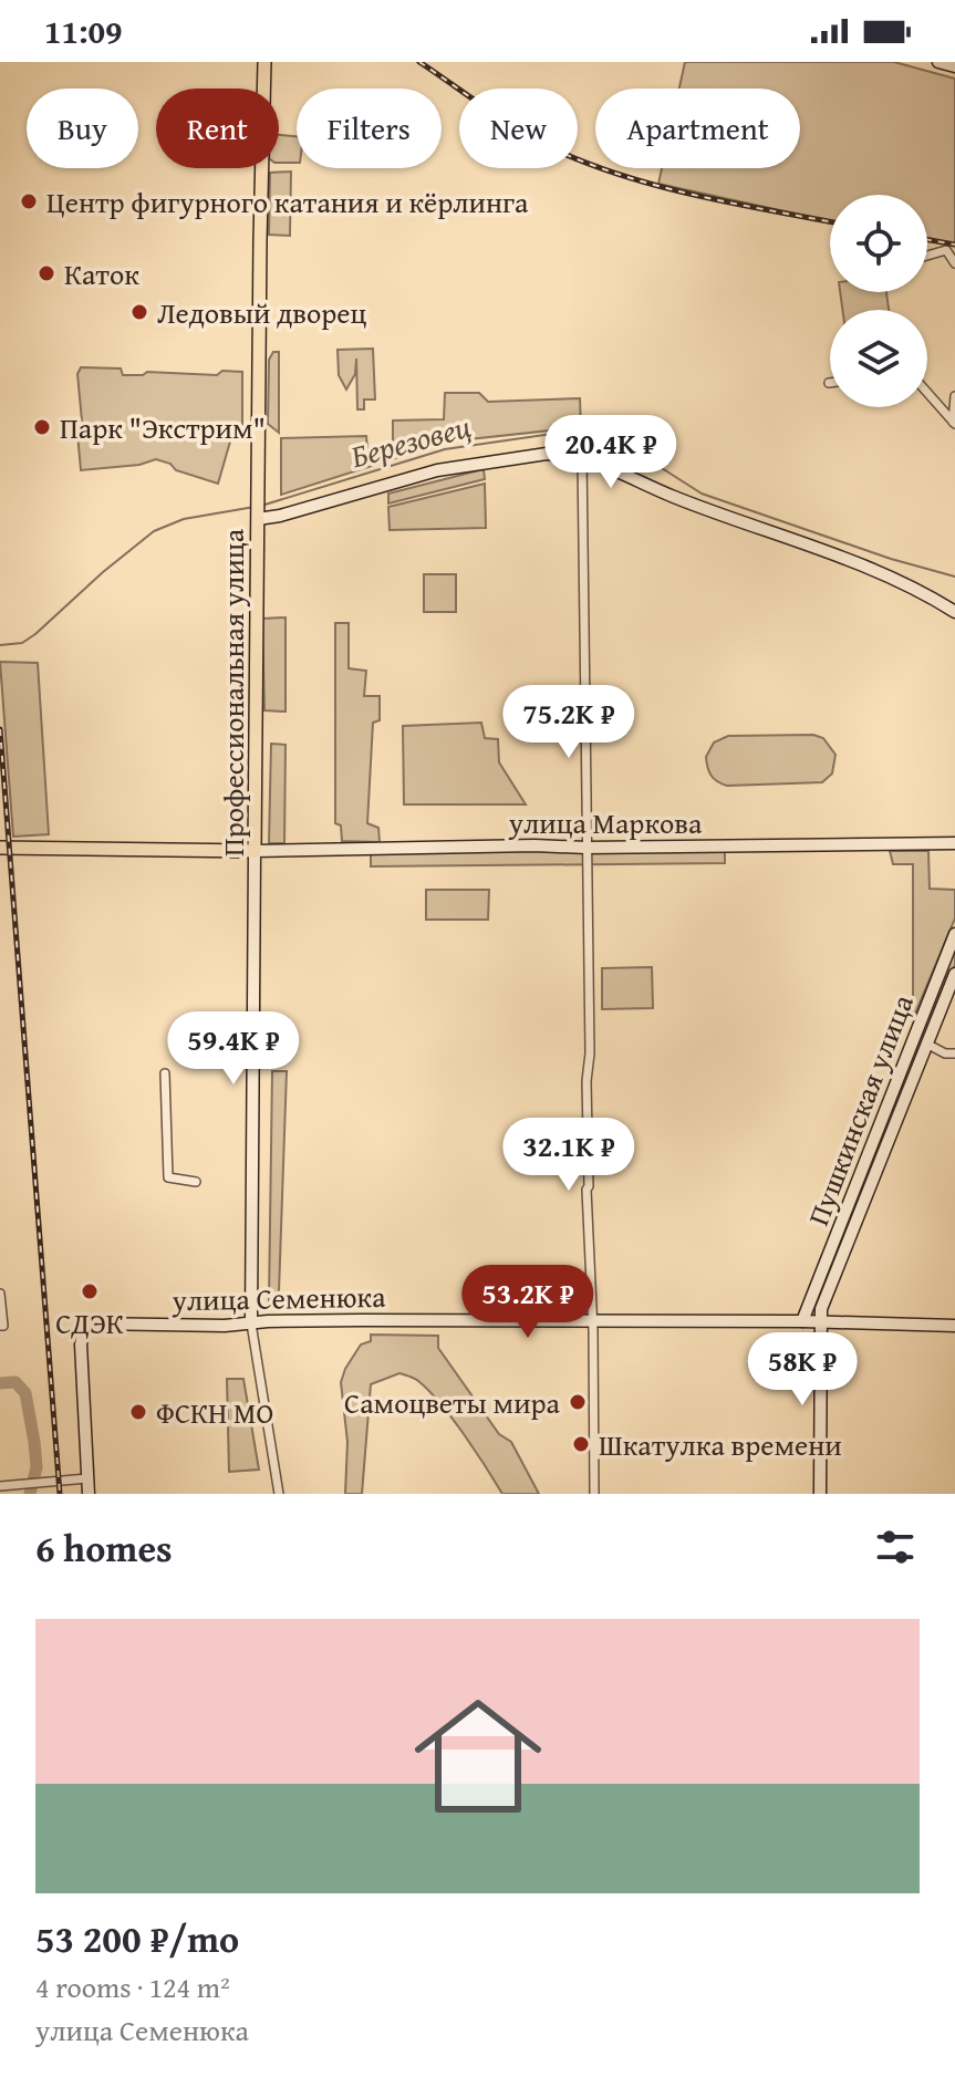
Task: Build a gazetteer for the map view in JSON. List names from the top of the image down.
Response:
{
  "streets": {
    "main road": [
      "Профессиональная улица",
      "улица Маркова",
      "Пушкинская улица",
      "улица Семенюка"
    ]
  },
  "crossings": [
    ["Профессиональная улица", "улица Маркова"],
    ["Профессиональная улица", "улица Семенюка"],
    ["Пушкинская улица", "улица Семенюка"]
  ],
  "water": ["Березовец"],
  "places": [
    "Центр фигурного катания и кёрлинга",
    "Каток",
    "Ледовый дворец",
    "Парк \"Экстрим\"",
    "СДЭК",
    "Самоцветы мира",
    "ФСКН МО",
    "Шкатулка времени"
  ],
  "page": {
    "status": "11:09",
    "chip": [
      "Buy",
      "Rent",
      "Filters",
      "New",
      "Apartment"
    ],
    "price": [
      "20.4K ₽",
      "75.2K ₽",
      "59.4K ₽",
      "32.1K ₽",
      "53.2K ₽",
      "58K ₽"
    ],
    "heading": "6 homes",
    "list": [
      {
        "name": "53 200 ₽/mo",
        "note": "4 rooms · 124 m² · улица Семенюка"
      }
    ]
  }
}
